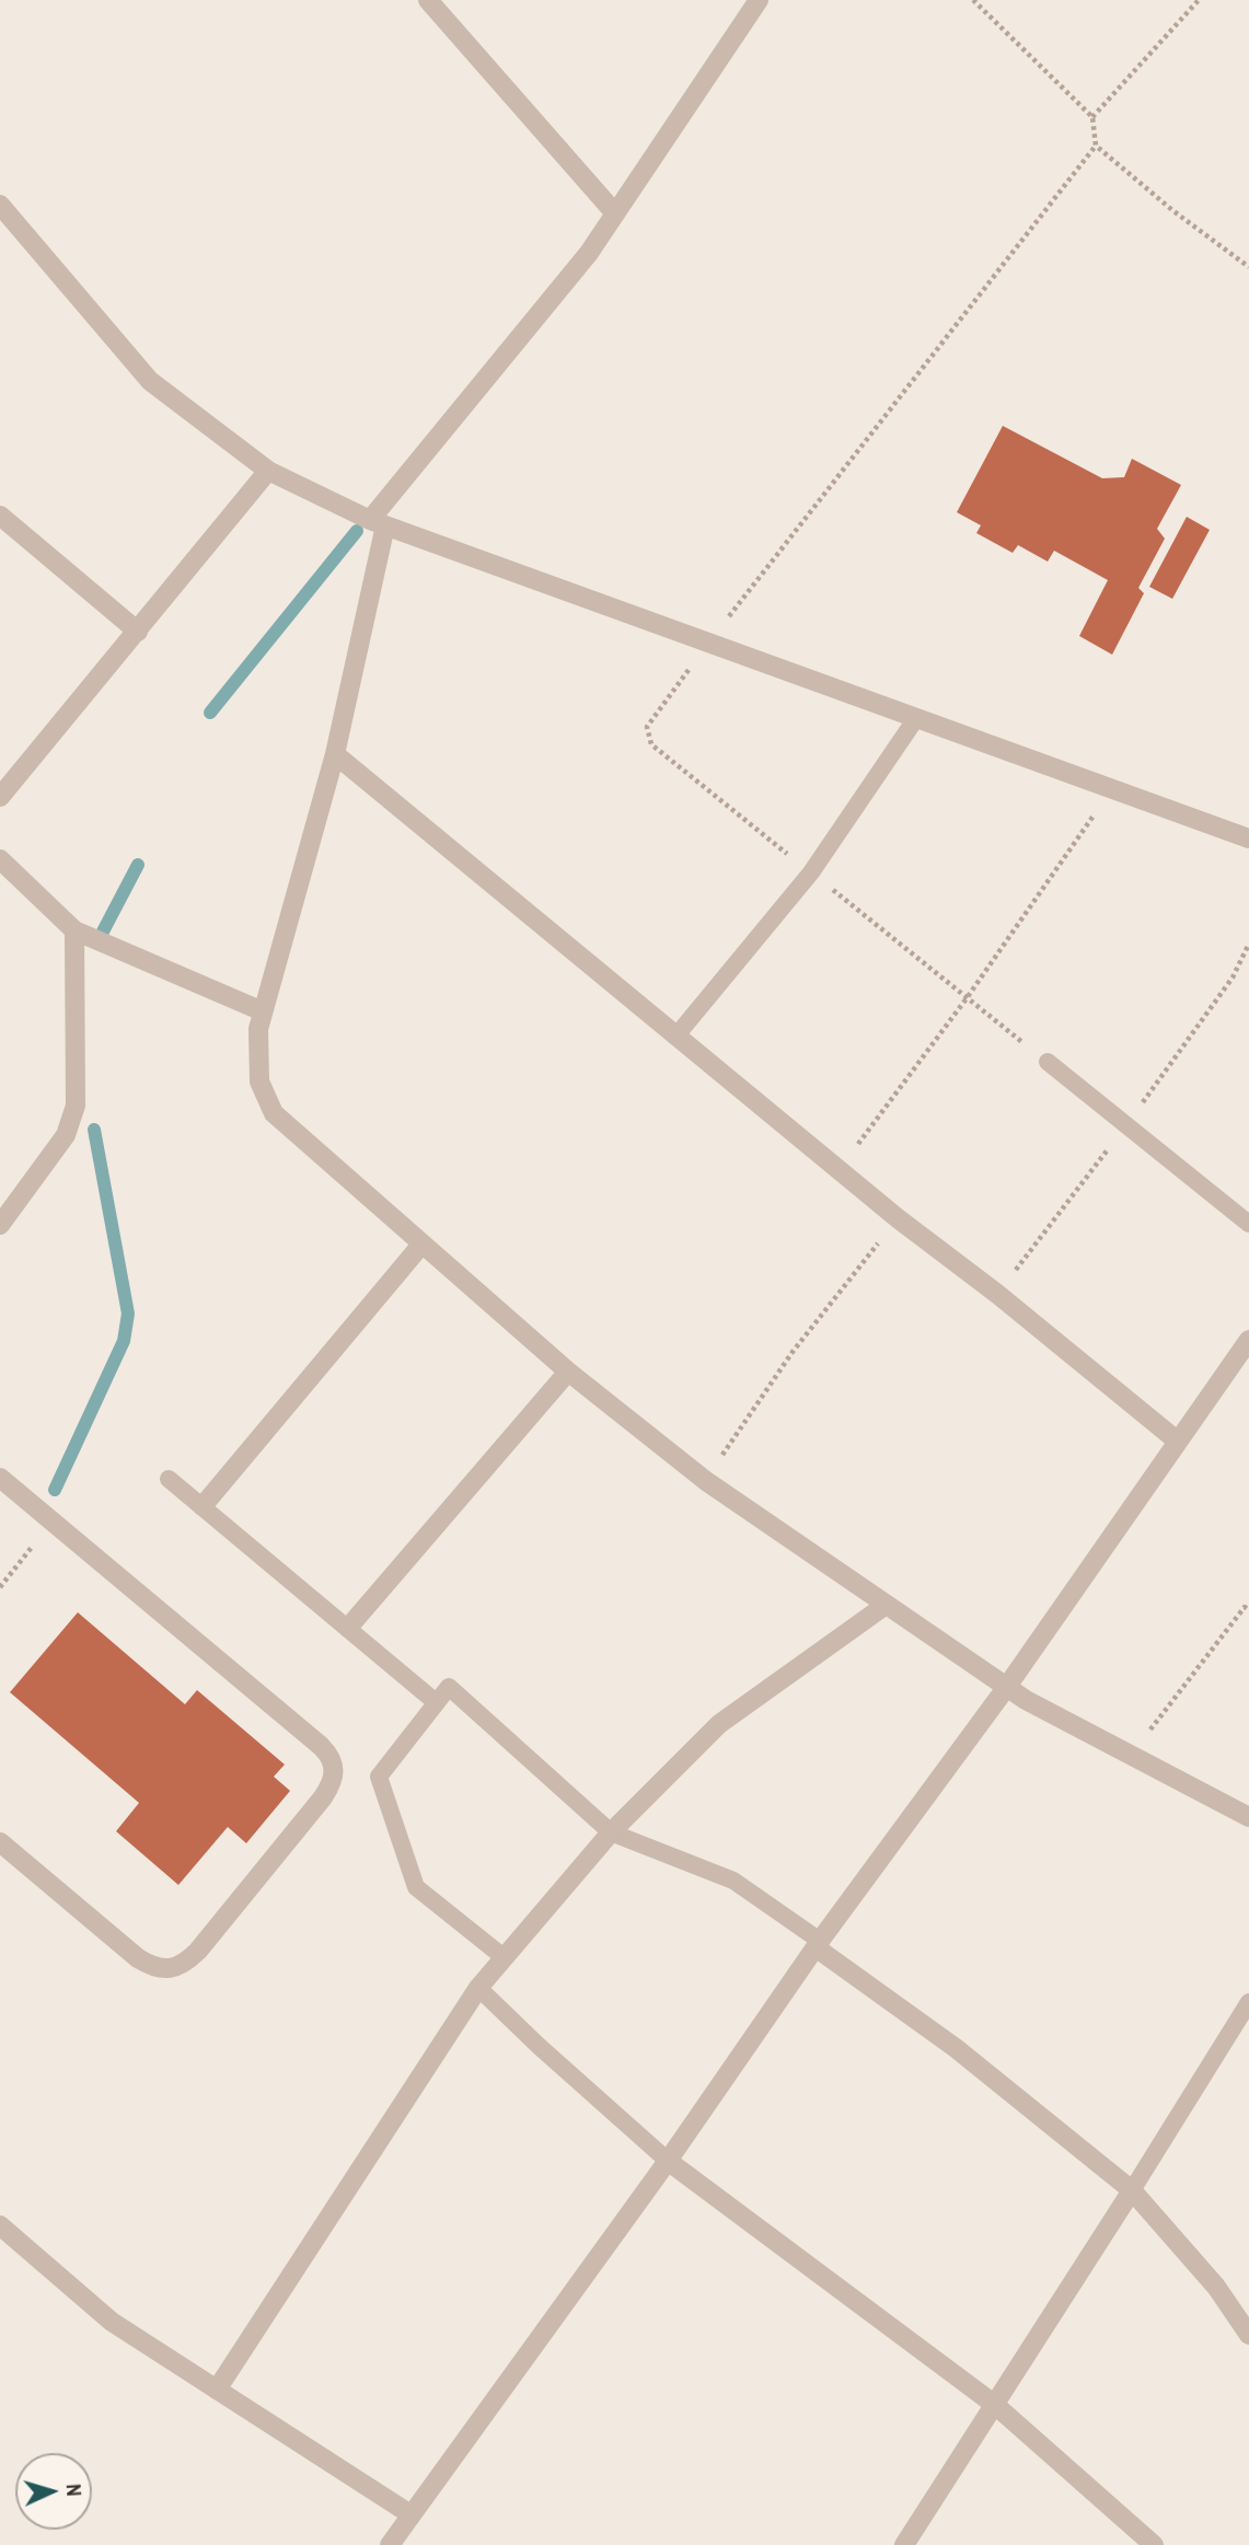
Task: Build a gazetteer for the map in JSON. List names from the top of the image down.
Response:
{
  "north": "right"
}
